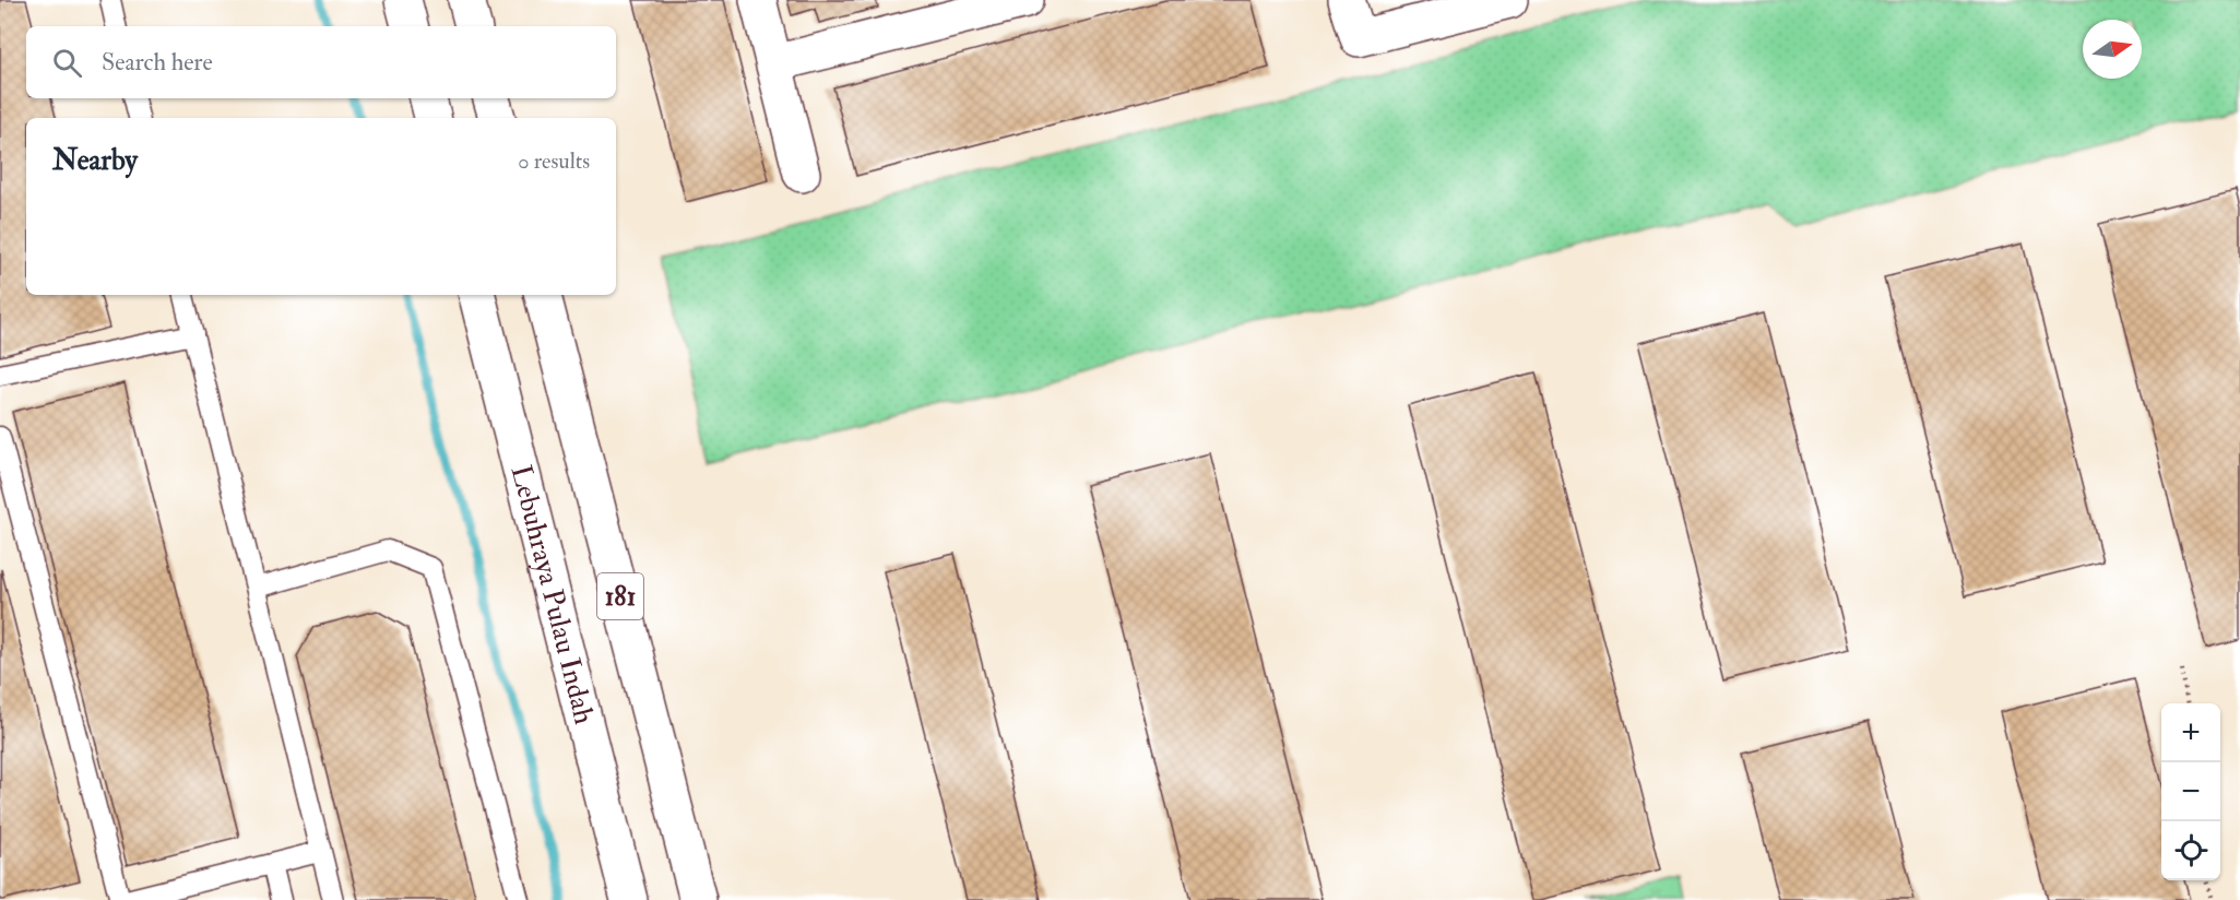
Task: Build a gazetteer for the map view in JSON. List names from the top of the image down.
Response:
{
  "streets": {
    "main road": ["Lebuhraya Pulau Indah", "181"]
  },
  "north": "right",
  "page": {
    "search": "Search here",
    "heading": ["Nearby", "0 results"],
    "map_buttons": ["+", "−"]
  }
}
